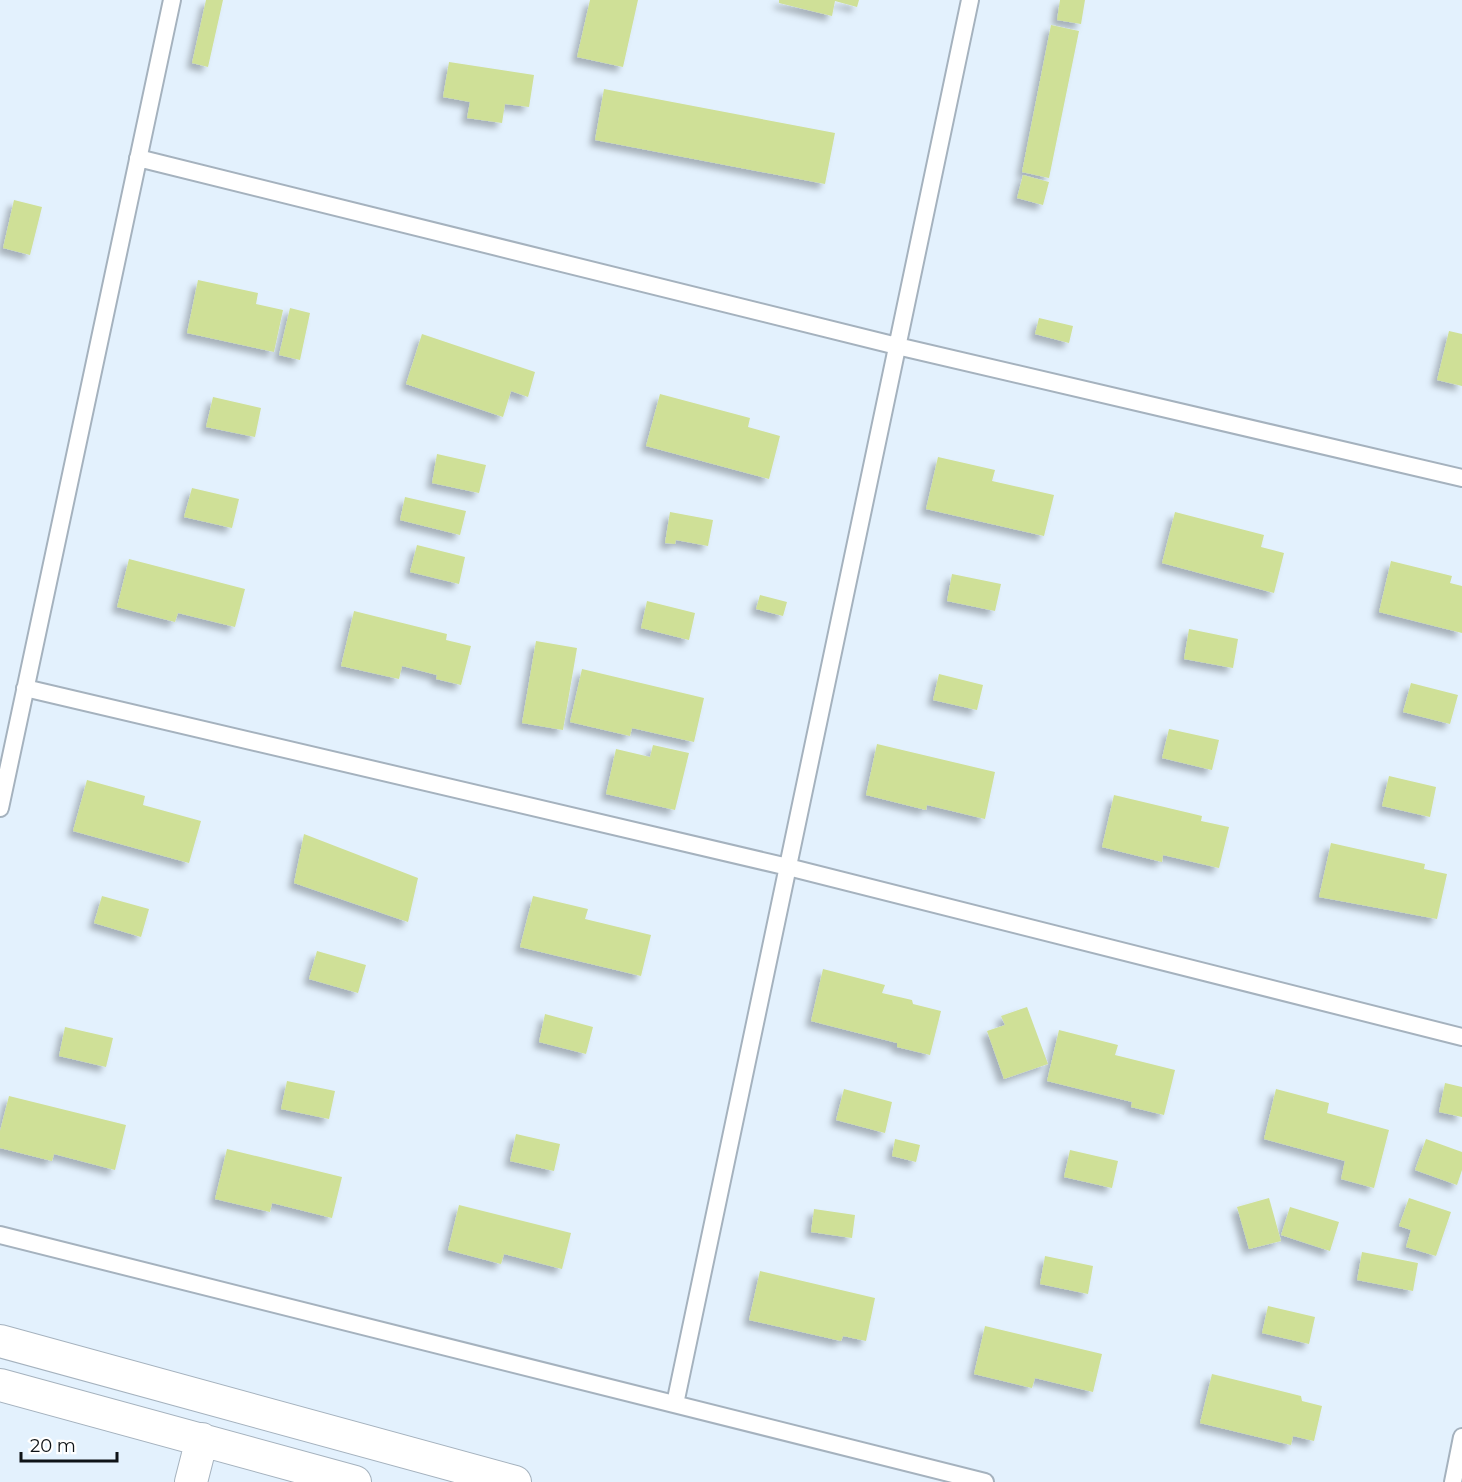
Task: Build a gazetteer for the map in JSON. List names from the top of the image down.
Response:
{
  "scale_bar": "20 m"
}
